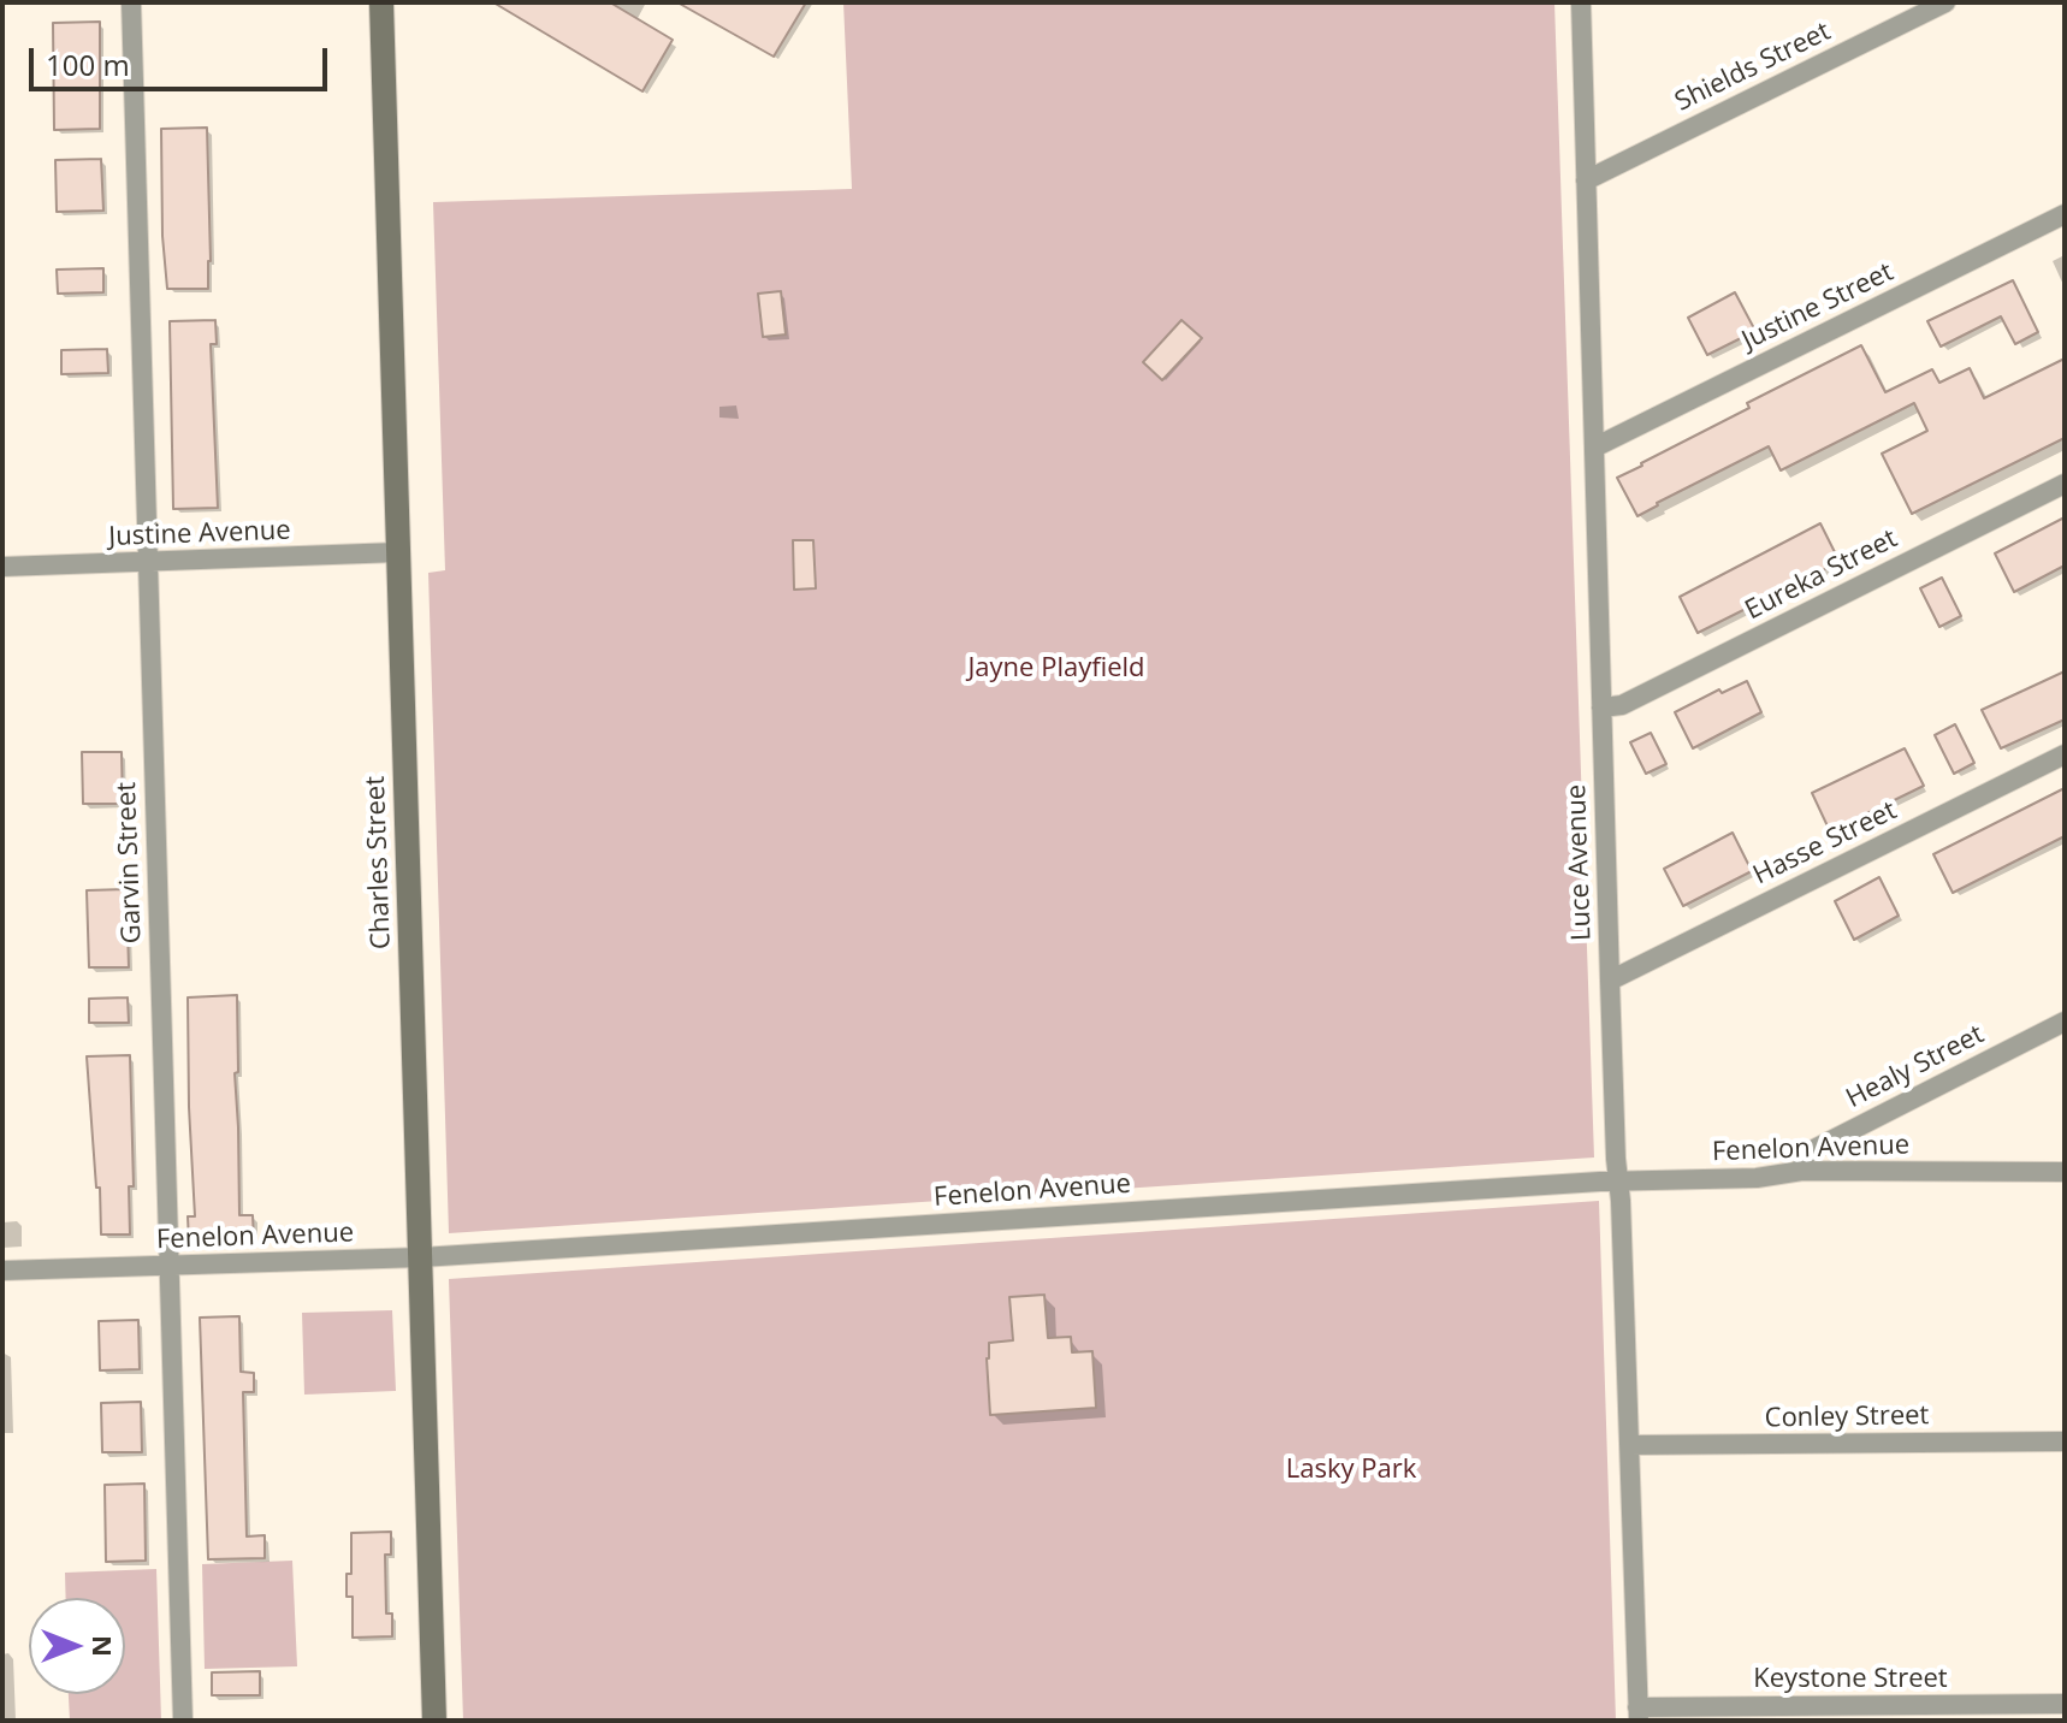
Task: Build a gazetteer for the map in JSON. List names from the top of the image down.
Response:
{
  "streets": {
    "street": [
      "Shields Street",
      "Justine Street",
      "Justine Avenue",
      "Eureka Street",
      "Hasse Street",
      "Garvin Street",
      "Charles Street",
      "Luce Avenue",
      "Healy Street",
      "Fenelon Avenue",
      "Conley Street",
      "Keystone Street"
    ]
  },
  "crossings": [
    ["Shields Street", "Luce Avenue"],
    ["Justine Street", "Luce Avenue"],
    ["Justine Avenue", "Garvin Street"],
    ["Justine Avenue", "Charles Street"],
    ["Eureka Street", "Luce Avenue"],
    ["Hasse Street", "Luce Avenue"],
    ["Garvin Street", "Fenelon Avenue"],
    ["Charles Street", "Fenelon Avenue"],
    ["Luce Avenue", "Fenelon Avenue"],
    ["Luce Avenue", "Conley Street"],
    ["Luce Avenue", "Keystone Street"],
    ["Healy Street", "Fenelon Avenue"]
  ],
  "parks": ["Jayne Playfield", "Lasky Park"],
  "scale_bar": "100 m",
  "north": "right"
}
